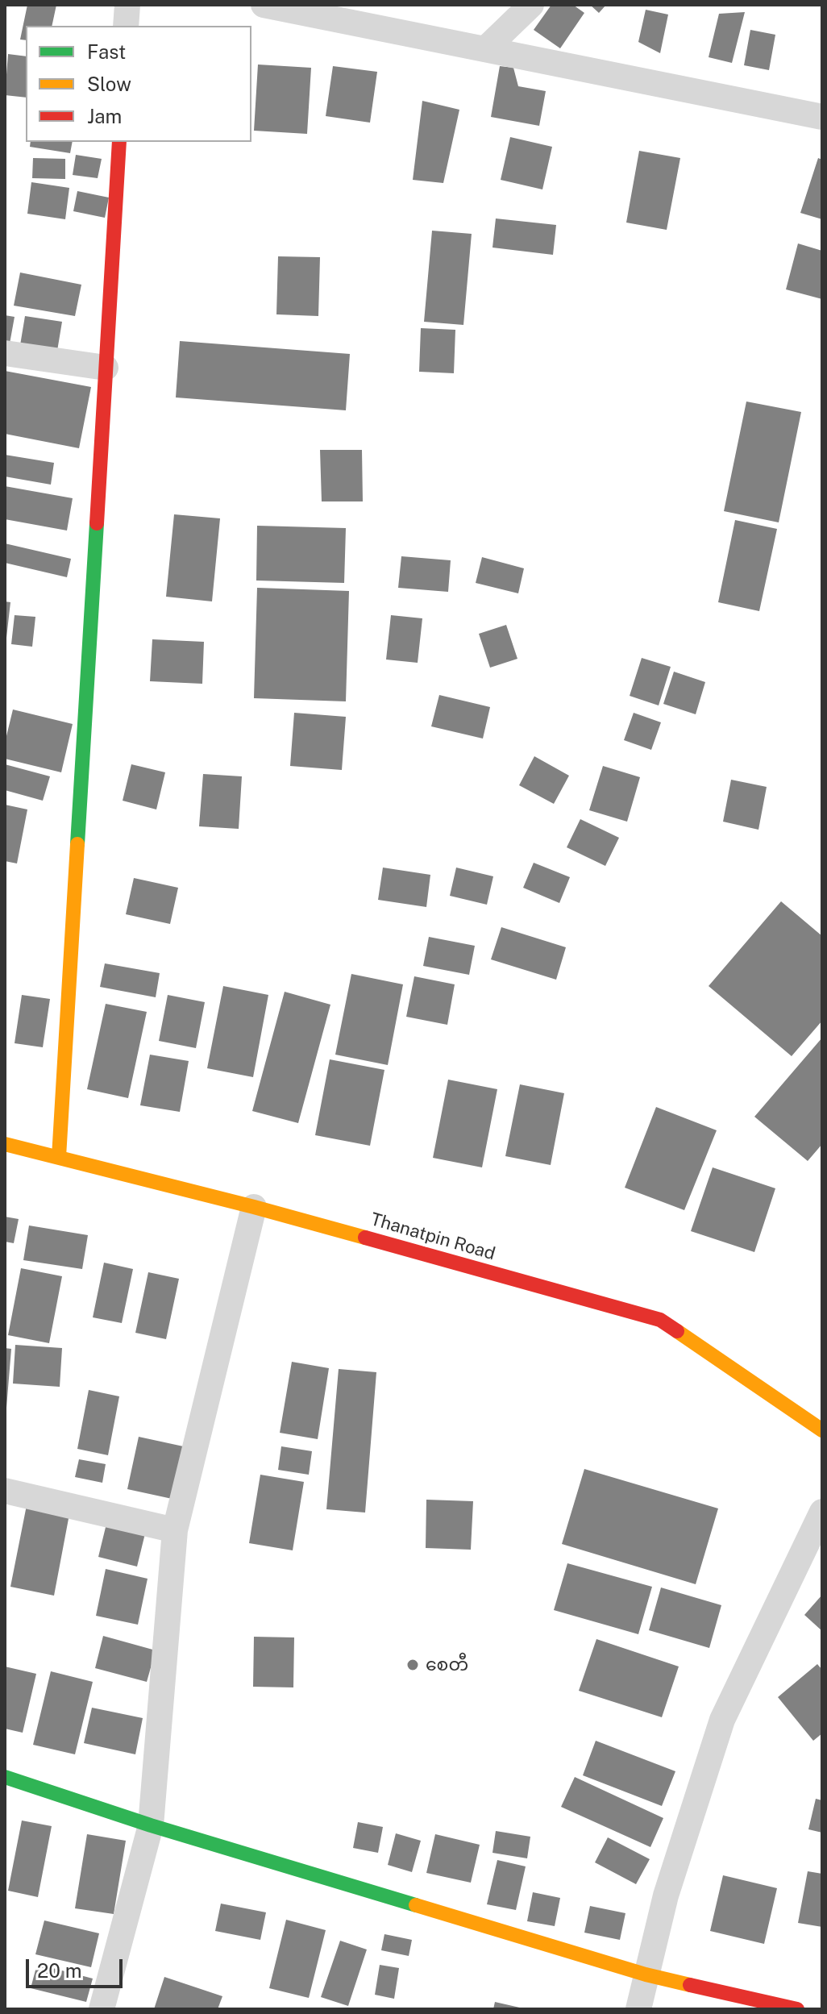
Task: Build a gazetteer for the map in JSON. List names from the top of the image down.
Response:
{
  "streets": {
    "street": ["Thanatpin Road"]
  },
  "places": ["စေတီ"],
  "legend": ["Fast", "Slow", "Jam"],
  "scale_bar": "20 m"
}
